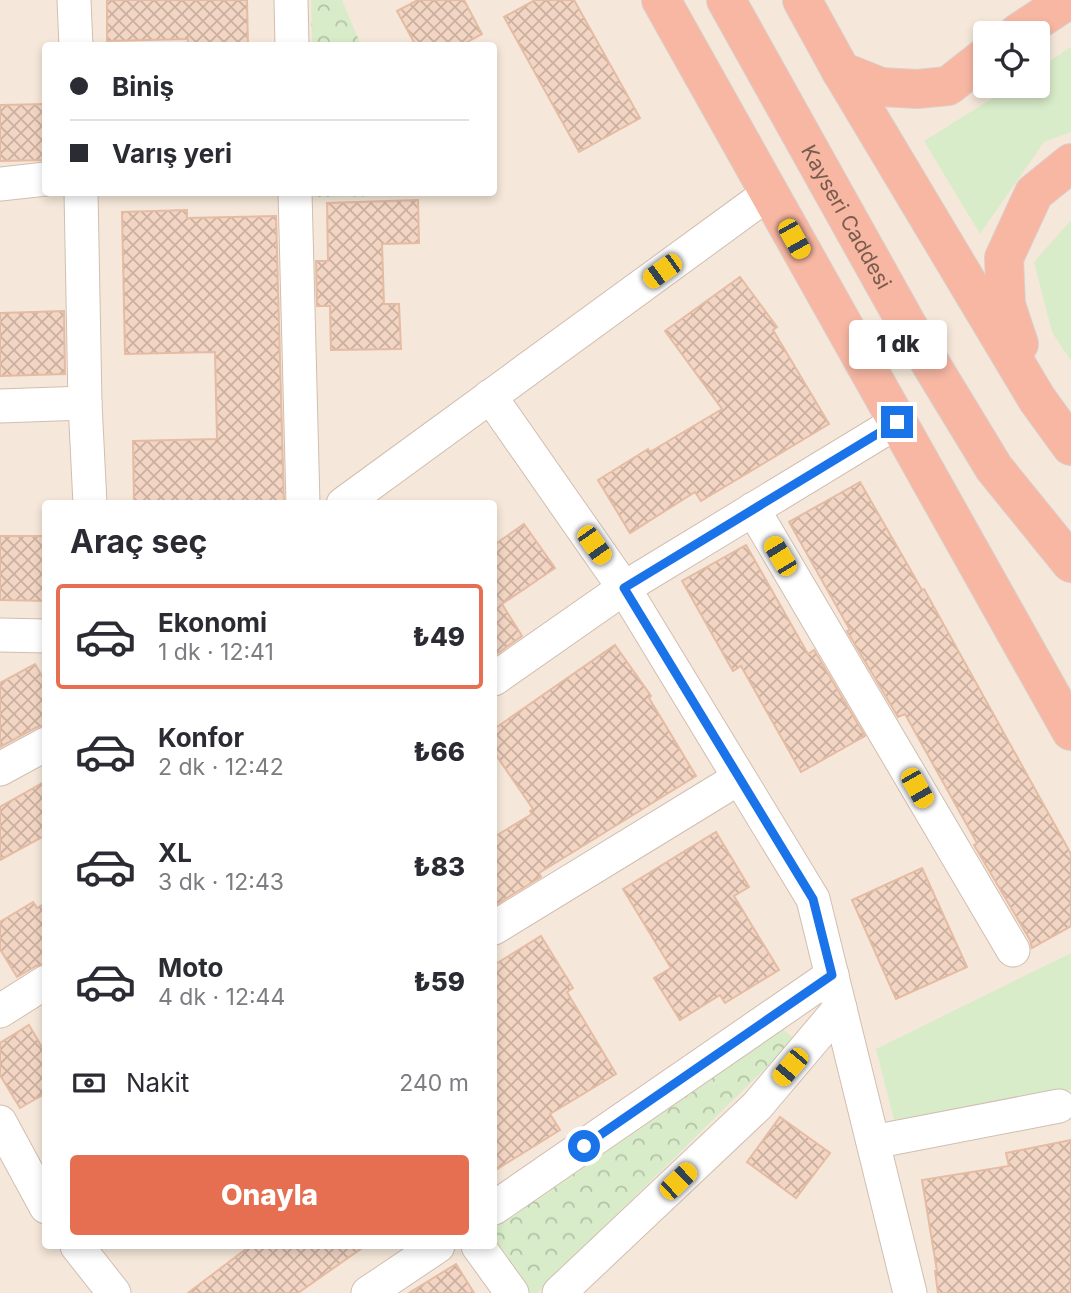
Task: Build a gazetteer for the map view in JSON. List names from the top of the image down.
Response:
{
  "streets": {
    "highway": ["Kayseri Caddesi"]
  },
  "page": {
    "banner": ["Biniş", "Varış yeri"],
    "bubble": "1 dk",
    "heading": "Araç seç",
    "list": [
      {
        "name": "Ekonomi",
        "note": "1 dk · 12:41",
        "value": "₺49"
      },
      {
        "name": "Konfor",
        "note": "2 dk · 12:42",
        "value": "₺66"
      },
      {
        "name": "XL",
        "note": "3 dk · 12:43",
        "value": "₺83"
      },
      {
        "name": "Moto",
        "note": "4 dk · 12:44",
        "value": "₺59"
      }
    ],
    "pay": ["Nakit", "240 m"],
    "buttons": "Onayla"
  }
}
